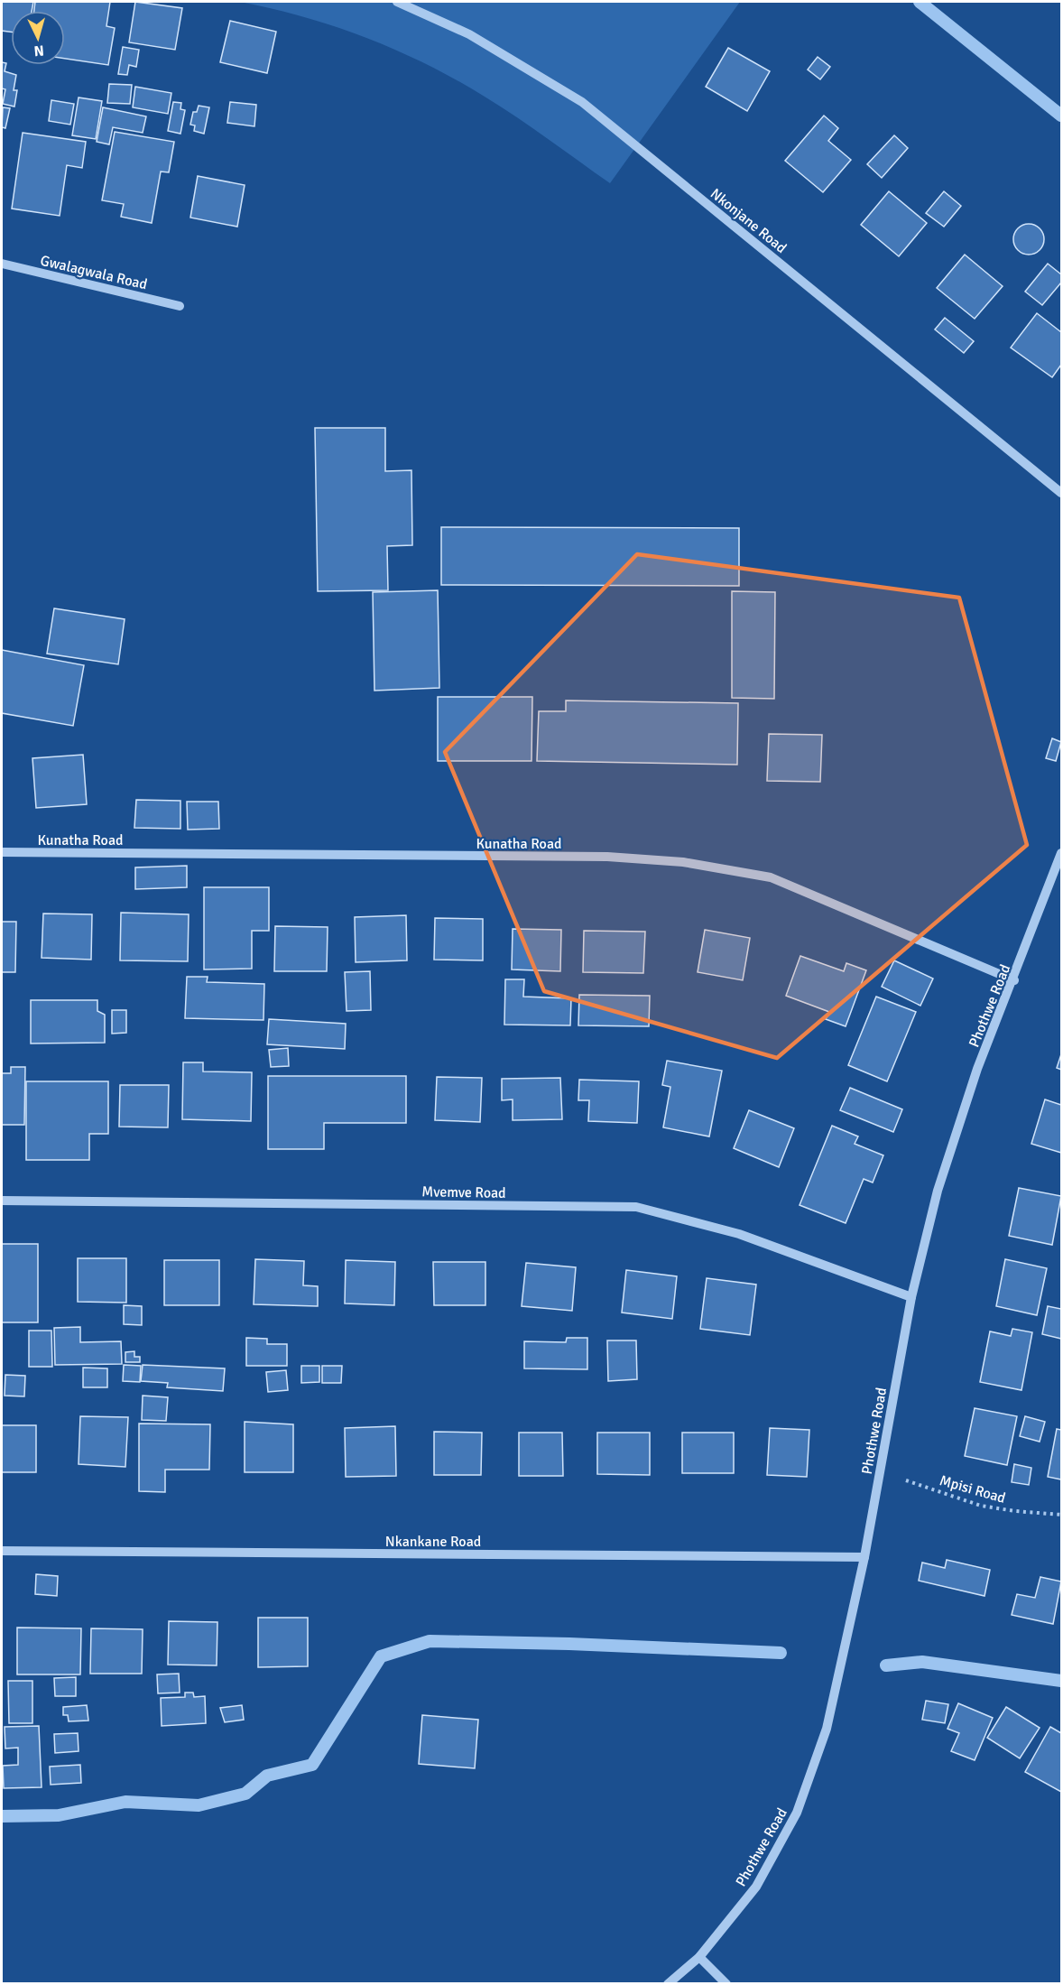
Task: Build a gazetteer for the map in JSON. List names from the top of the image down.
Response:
{
  "streets": {
    "street": [
      "Nkonjane Road",
      "Gwalagwala Road",
      "Kunatha Road",
      "Phothwe Road",
      "Mvemve Road",
      "Nkankane Road"
    ],
    "path": ["Mpisi Road"]
  },
  "crossings": [
    ["Kunatha Road", "Phothwe Road"],
    ["Phothwe Road", "Mvemve Road"],
    ["Phothwe Road", "Mpisi Road"],
    ["Phothwe Road", "Nkankane Road"]
  ],
  "north": "bottom"
}
